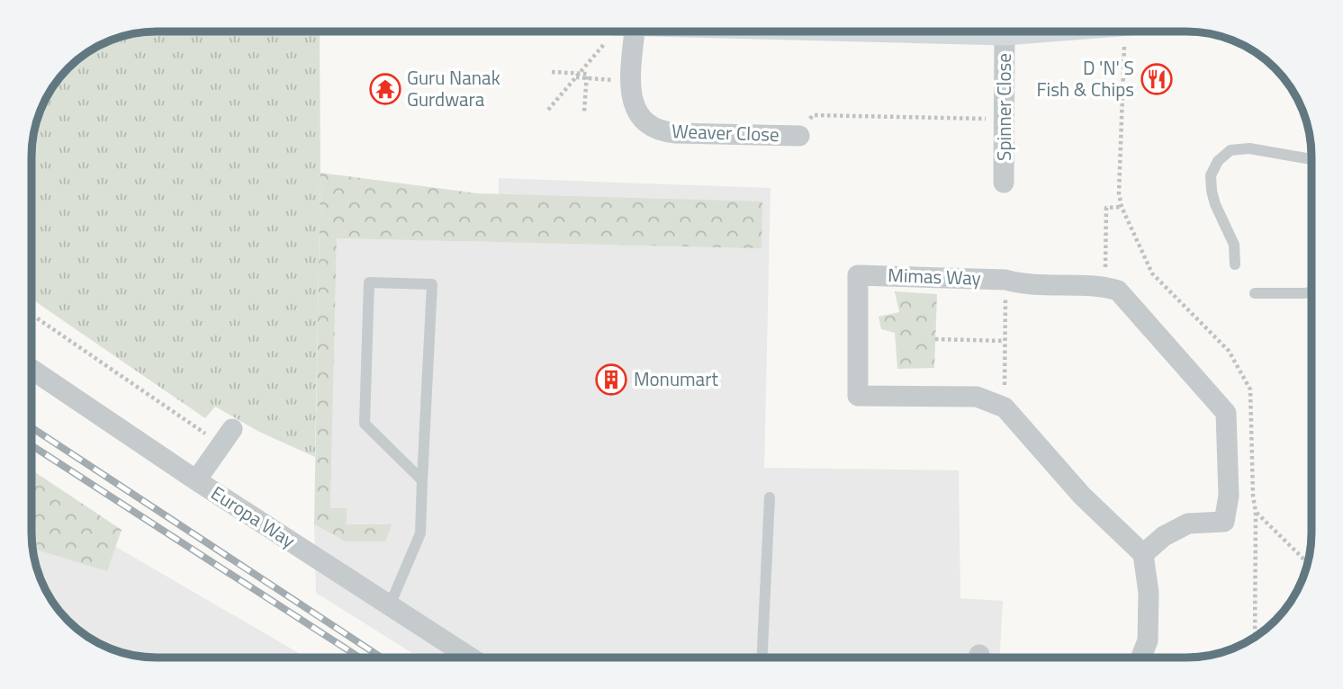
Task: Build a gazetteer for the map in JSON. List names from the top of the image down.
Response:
{
  "streets": {
    "street": [
      "Spinner Close",
      "Weaver Close",
      "Mimas Way",
      "Europa Way"
    ]
  },
  "places": {
    "restaurant": ["D 'N' S Fish & Chips"],
    "temple": ["Guru Nanak Gurdwara"],
    "building": ["Monumart"]
  }
}
